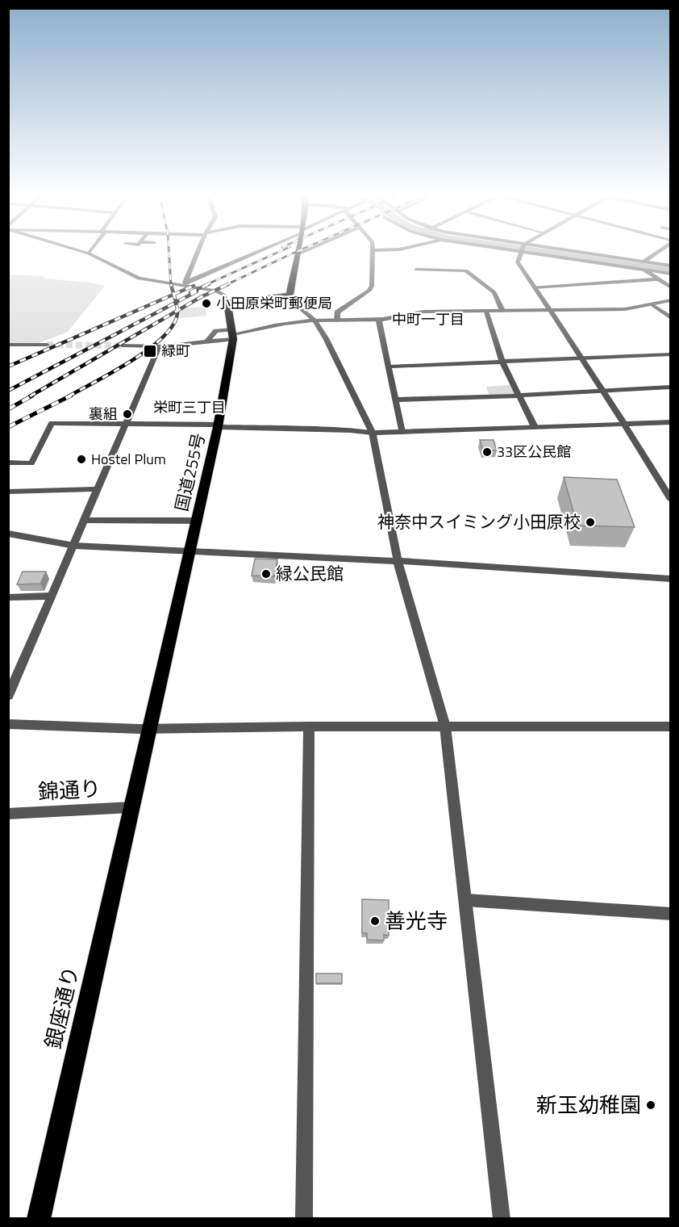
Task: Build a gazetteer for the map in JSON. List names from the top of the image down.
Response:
{
  "streets": {
    "highway": ["国道255号", "銀座通り"],
    "street": ["錦通り"]
  },
  "crossings": [
    ["国道255号", "錦通り"],
    ["国道255号", "銀座通り"],
    ["錦通り", "銀座通り"]
  ],
  "districts": ["中町一丁目", "栄町三丁目"],
  "places": {
    "other": [
      "小田原栄町郵便局",
      "裏組",
      "33区公民館",
      "Hostel Plum",
      "神奈中スイミング小田原校",
      "緑公民館",
      "善光寺",
      "新玉幼稚園"
    ],
    "transit": ["緑町"]
  }
}
